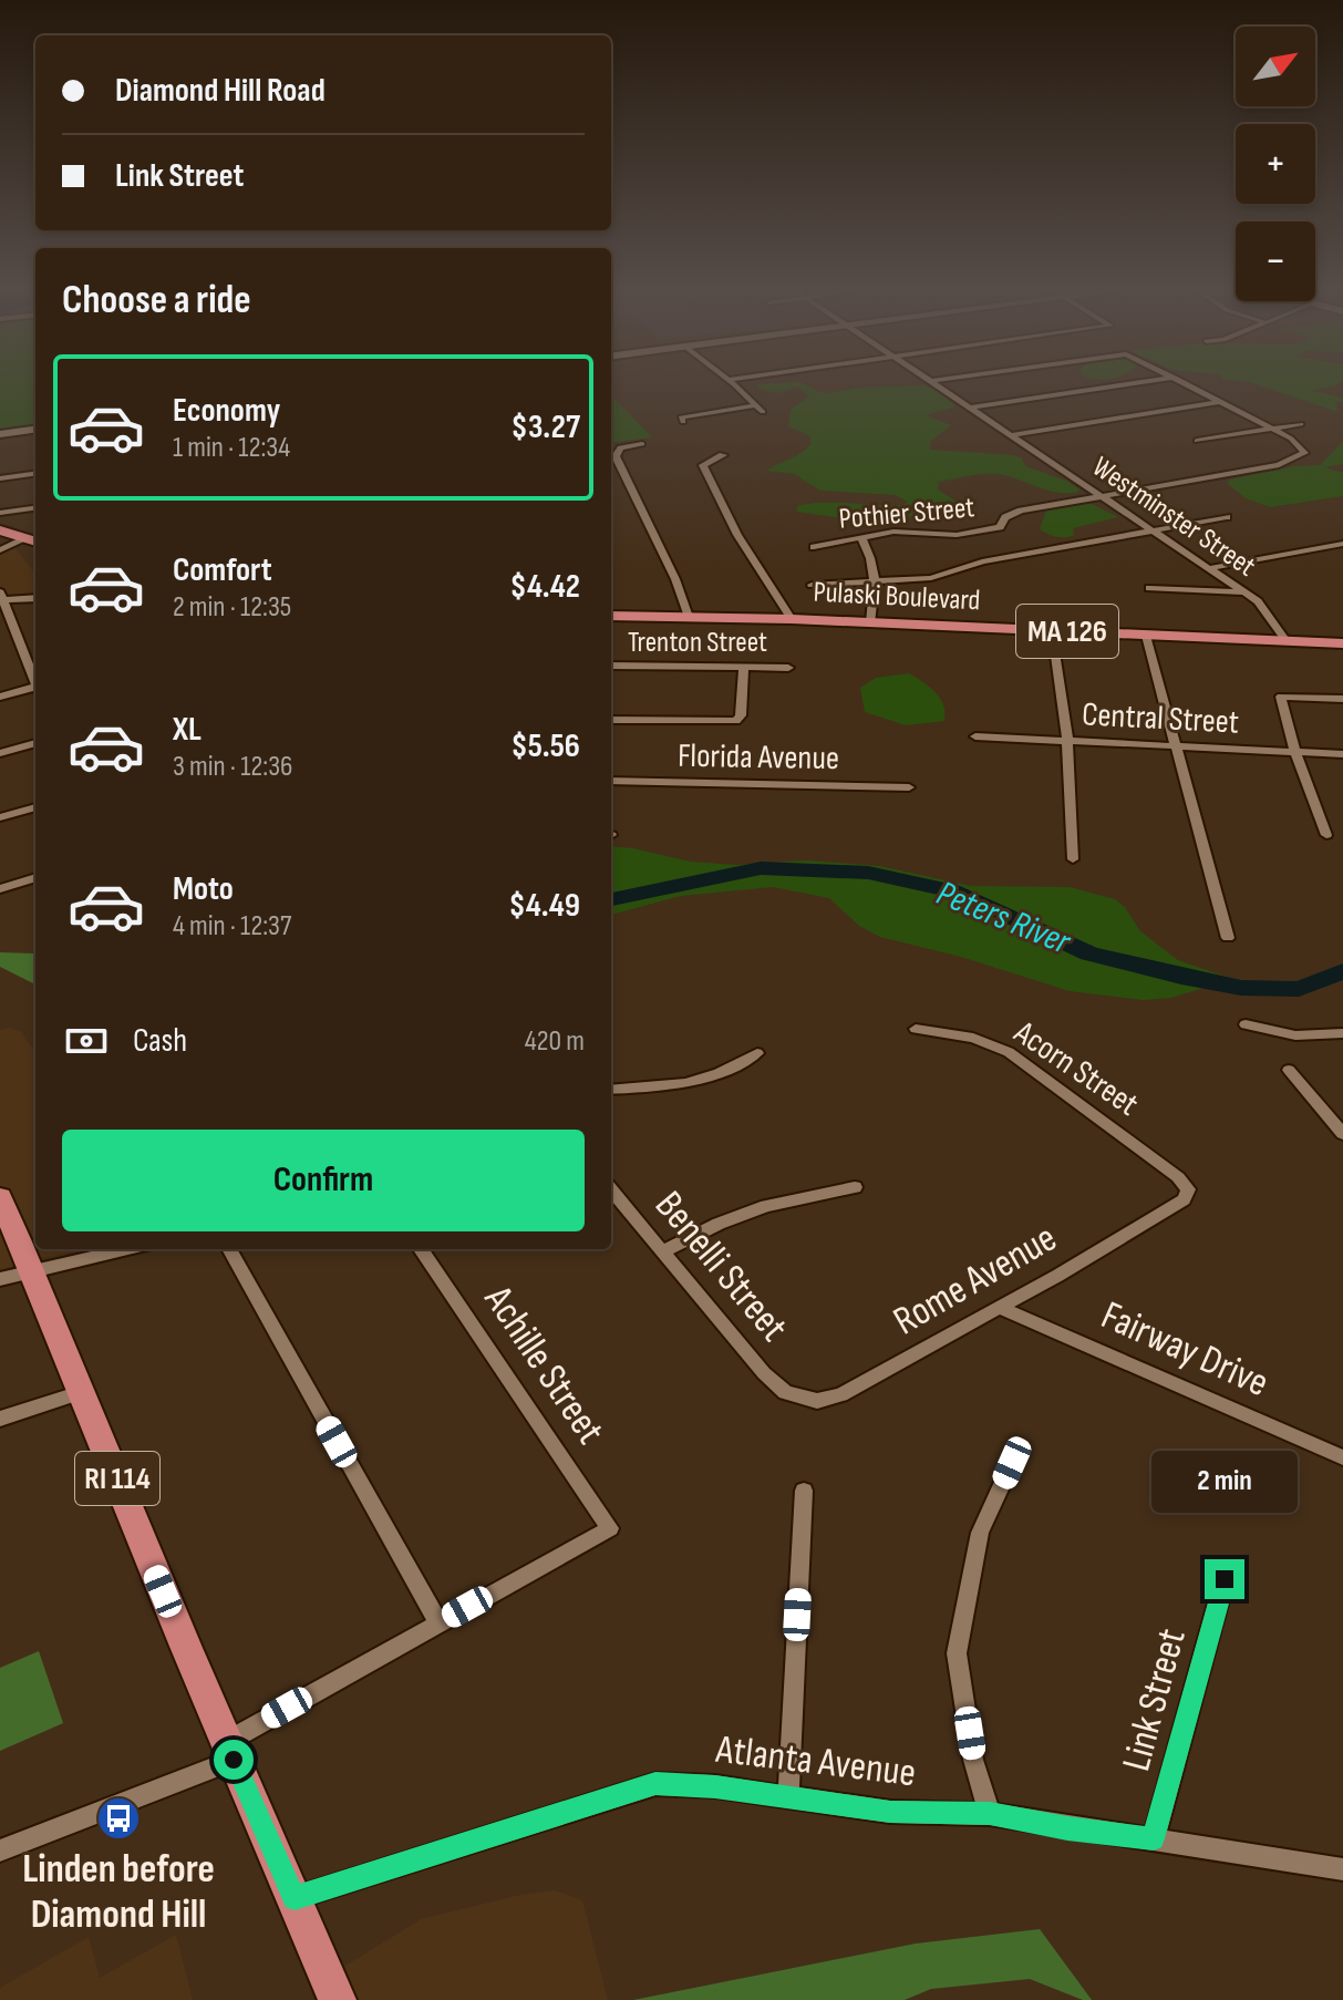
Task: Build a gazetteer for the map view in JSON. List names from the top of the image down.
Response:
{
  "streets": {
    "main road": ["Pulaski Boulevard", "MA 126", "RI 114"],
    "street": [
      "Pothier Street",
      "Westminster Street",
      "Trenton Street",
      "Central Street",
      "Florida Avenue",
      "Acorn Street",
      "Benelli Street",
      "Rome Avenue",
      "Fairway Drive",
      "Achille Street",
      "Link Street",
      "Atlanta Avenue"
    ]
  },
  "crossings": [
    ["Pothier Street", "Westminster Street"],
    ["Westminster Street", "Pulaski Boulevard"],
    ["Acorn Street", "Rome Avenue"],
    ["Benelli Street", "Rome Avenue"],
    ["Rome Avenue", "Fairway Drive"],
    ["RI 114", "Atlanta Avenue"],
    ["Link Street", "Atlanta Avenue"]
  ],
  "water": ["Peters River"],
  "places": {
    "bus stop": ["Linden before Diamond Hill"]
  },
  "north": "top right",
  "page": {
    "map_buttons": ["+", "−"],
    "banner": ["Diamond Hill Road", "Link Street"],
    "heading": "Choose a ride",
    "list": [
      {
        "name": "Economy",
        "note": "1 min · 12:34",
        "value": "$3.27"
      },
      {
        "name": "Comfort",
        "note": "2 min · 12:35",
        "value": "$4.42"
      },
      {
        "name": "XL",
        "note": "3 min · 12:36",
        "value": "$5.56"
      },
      {
        "name": "Moto",
        "note": "4 min · 12:37",
        "value": "$4.49"
      }
    ],
    "pay": ["Cash", "420 m"],
    "buttons": "Confirm",
    "bubble": "2 min"
  }
}
